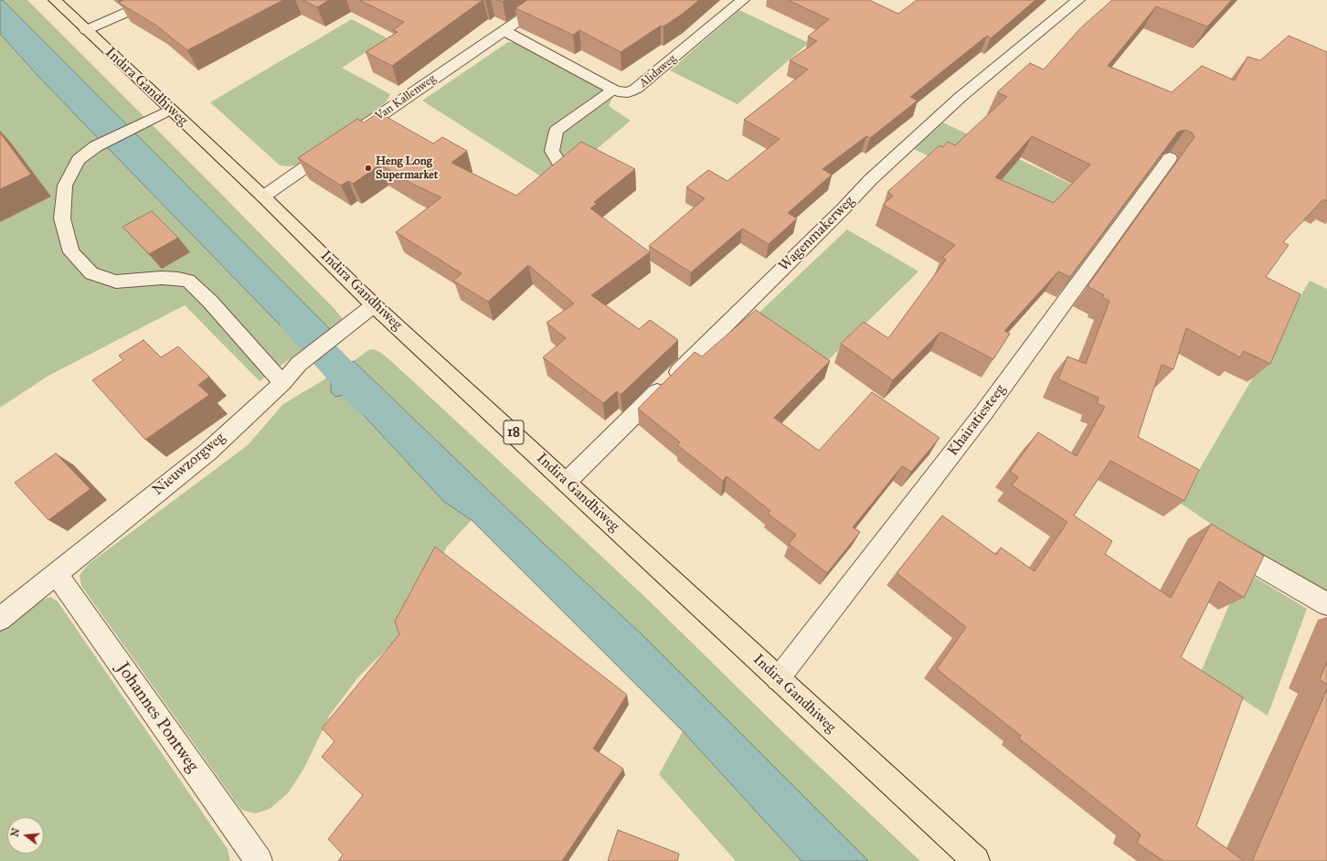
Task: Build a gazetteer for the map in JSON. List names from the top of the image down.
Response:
{
  "streets": {
    "main road": ["Indira Gandhiweg", "18"],
    "street": [
      "Alidaweg",
      "Van Kallenweg",
      "Wagenmakerweg",
      "Khairatiesteeg",
      "Nieuwzorgweg",
      "Johannes Pontweg"
    ]
  },
  "crossings": [
    ["Alidaweg", "Van Kallenweg"],
    ["Indira Gandhiweg", "Wagenmakerweg"],
    ["Indira Gandhiweg", "Khairatiesteeg"],
    ["Indira Gandhiweg", "Nieuwzorgweg"],
    ["Nieuwzorgweg", "Johannes Pontweg"]
  ],
  "places": ["Heng Long Supermarket"],
  "north": "left"
}
